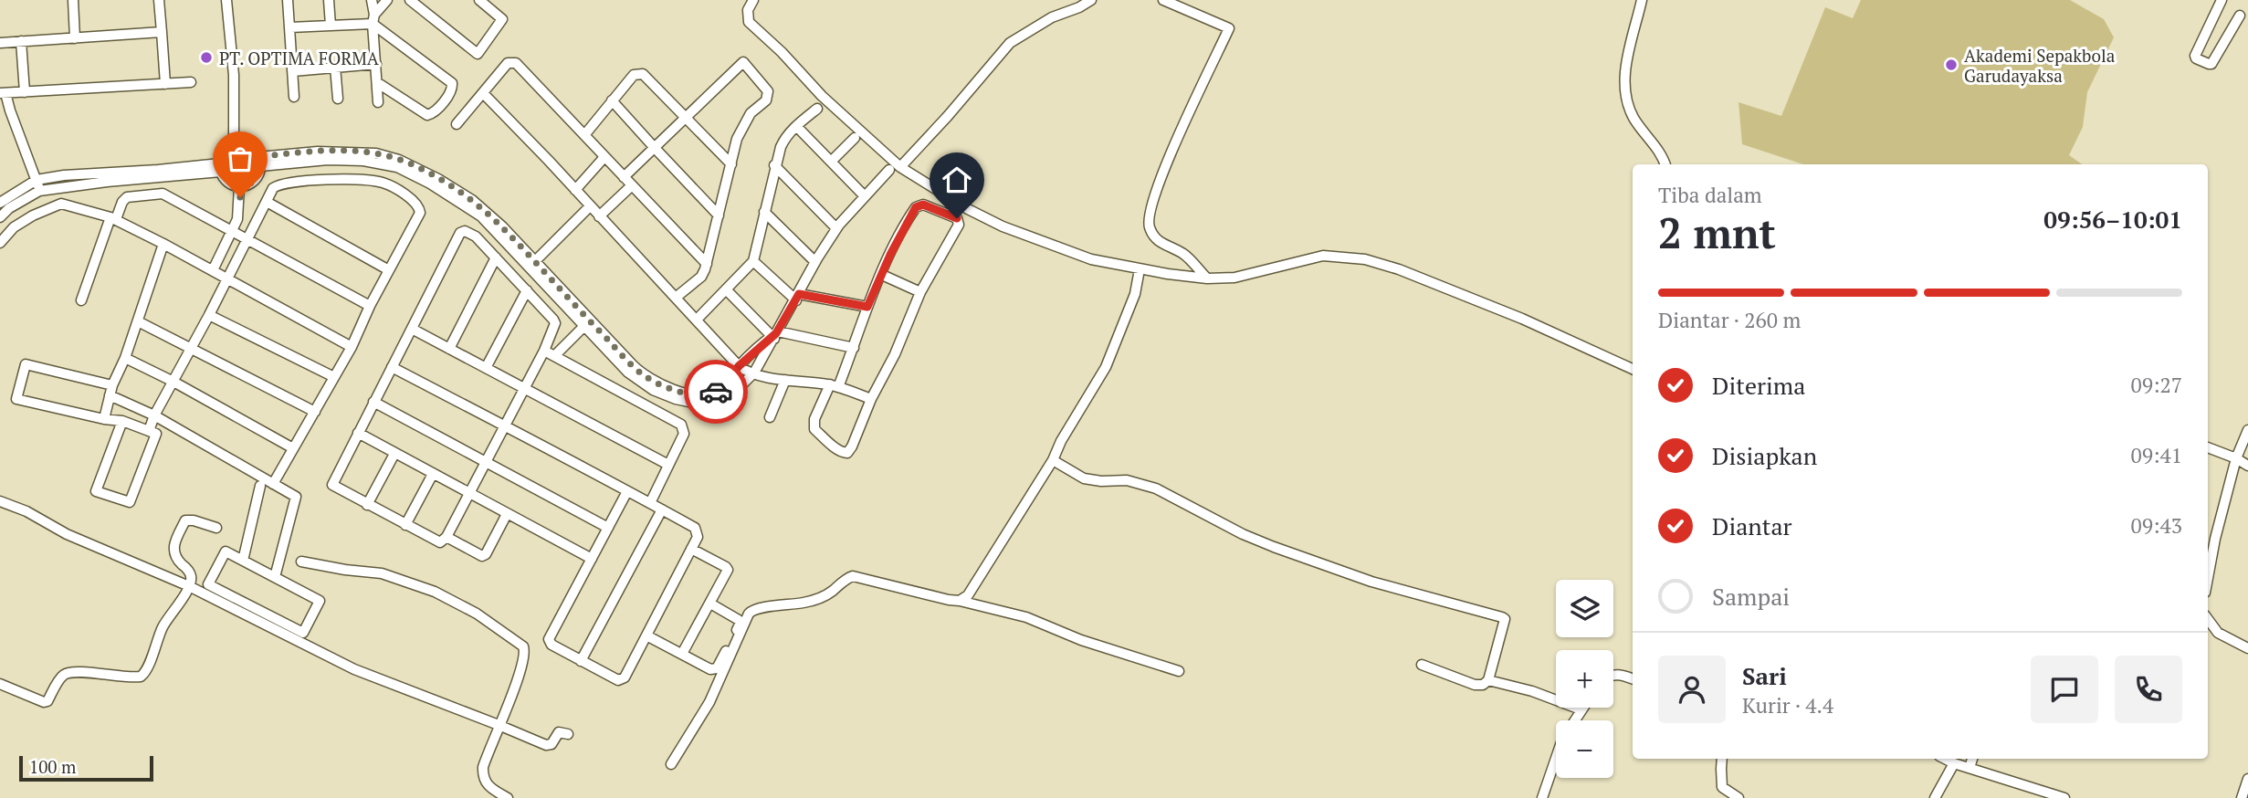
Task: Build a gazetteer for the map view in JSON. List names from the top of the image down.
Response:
{
  "places": ["PT. OPTIMA FORMA", "Akademi Sepakbola Garudayaksa"],
  "scale_bar": "100 m",
  "page": {
    "heading": ["2 mnt", "Tiba dalam", "09:56–10:01"],
    "panel": ["Sari", "Kurir · 4.4"],
    "bar": "Diantar · 260 m",
    "list": [
      ["Diterima", "09:27"],
      ["Disiapkan", "09:41"],
      ["Diantar", "09:43"],
      "Sampai"
    ],
    "map_buttons": ["+", "−"],
    "scale": "100 m"
  }
}
